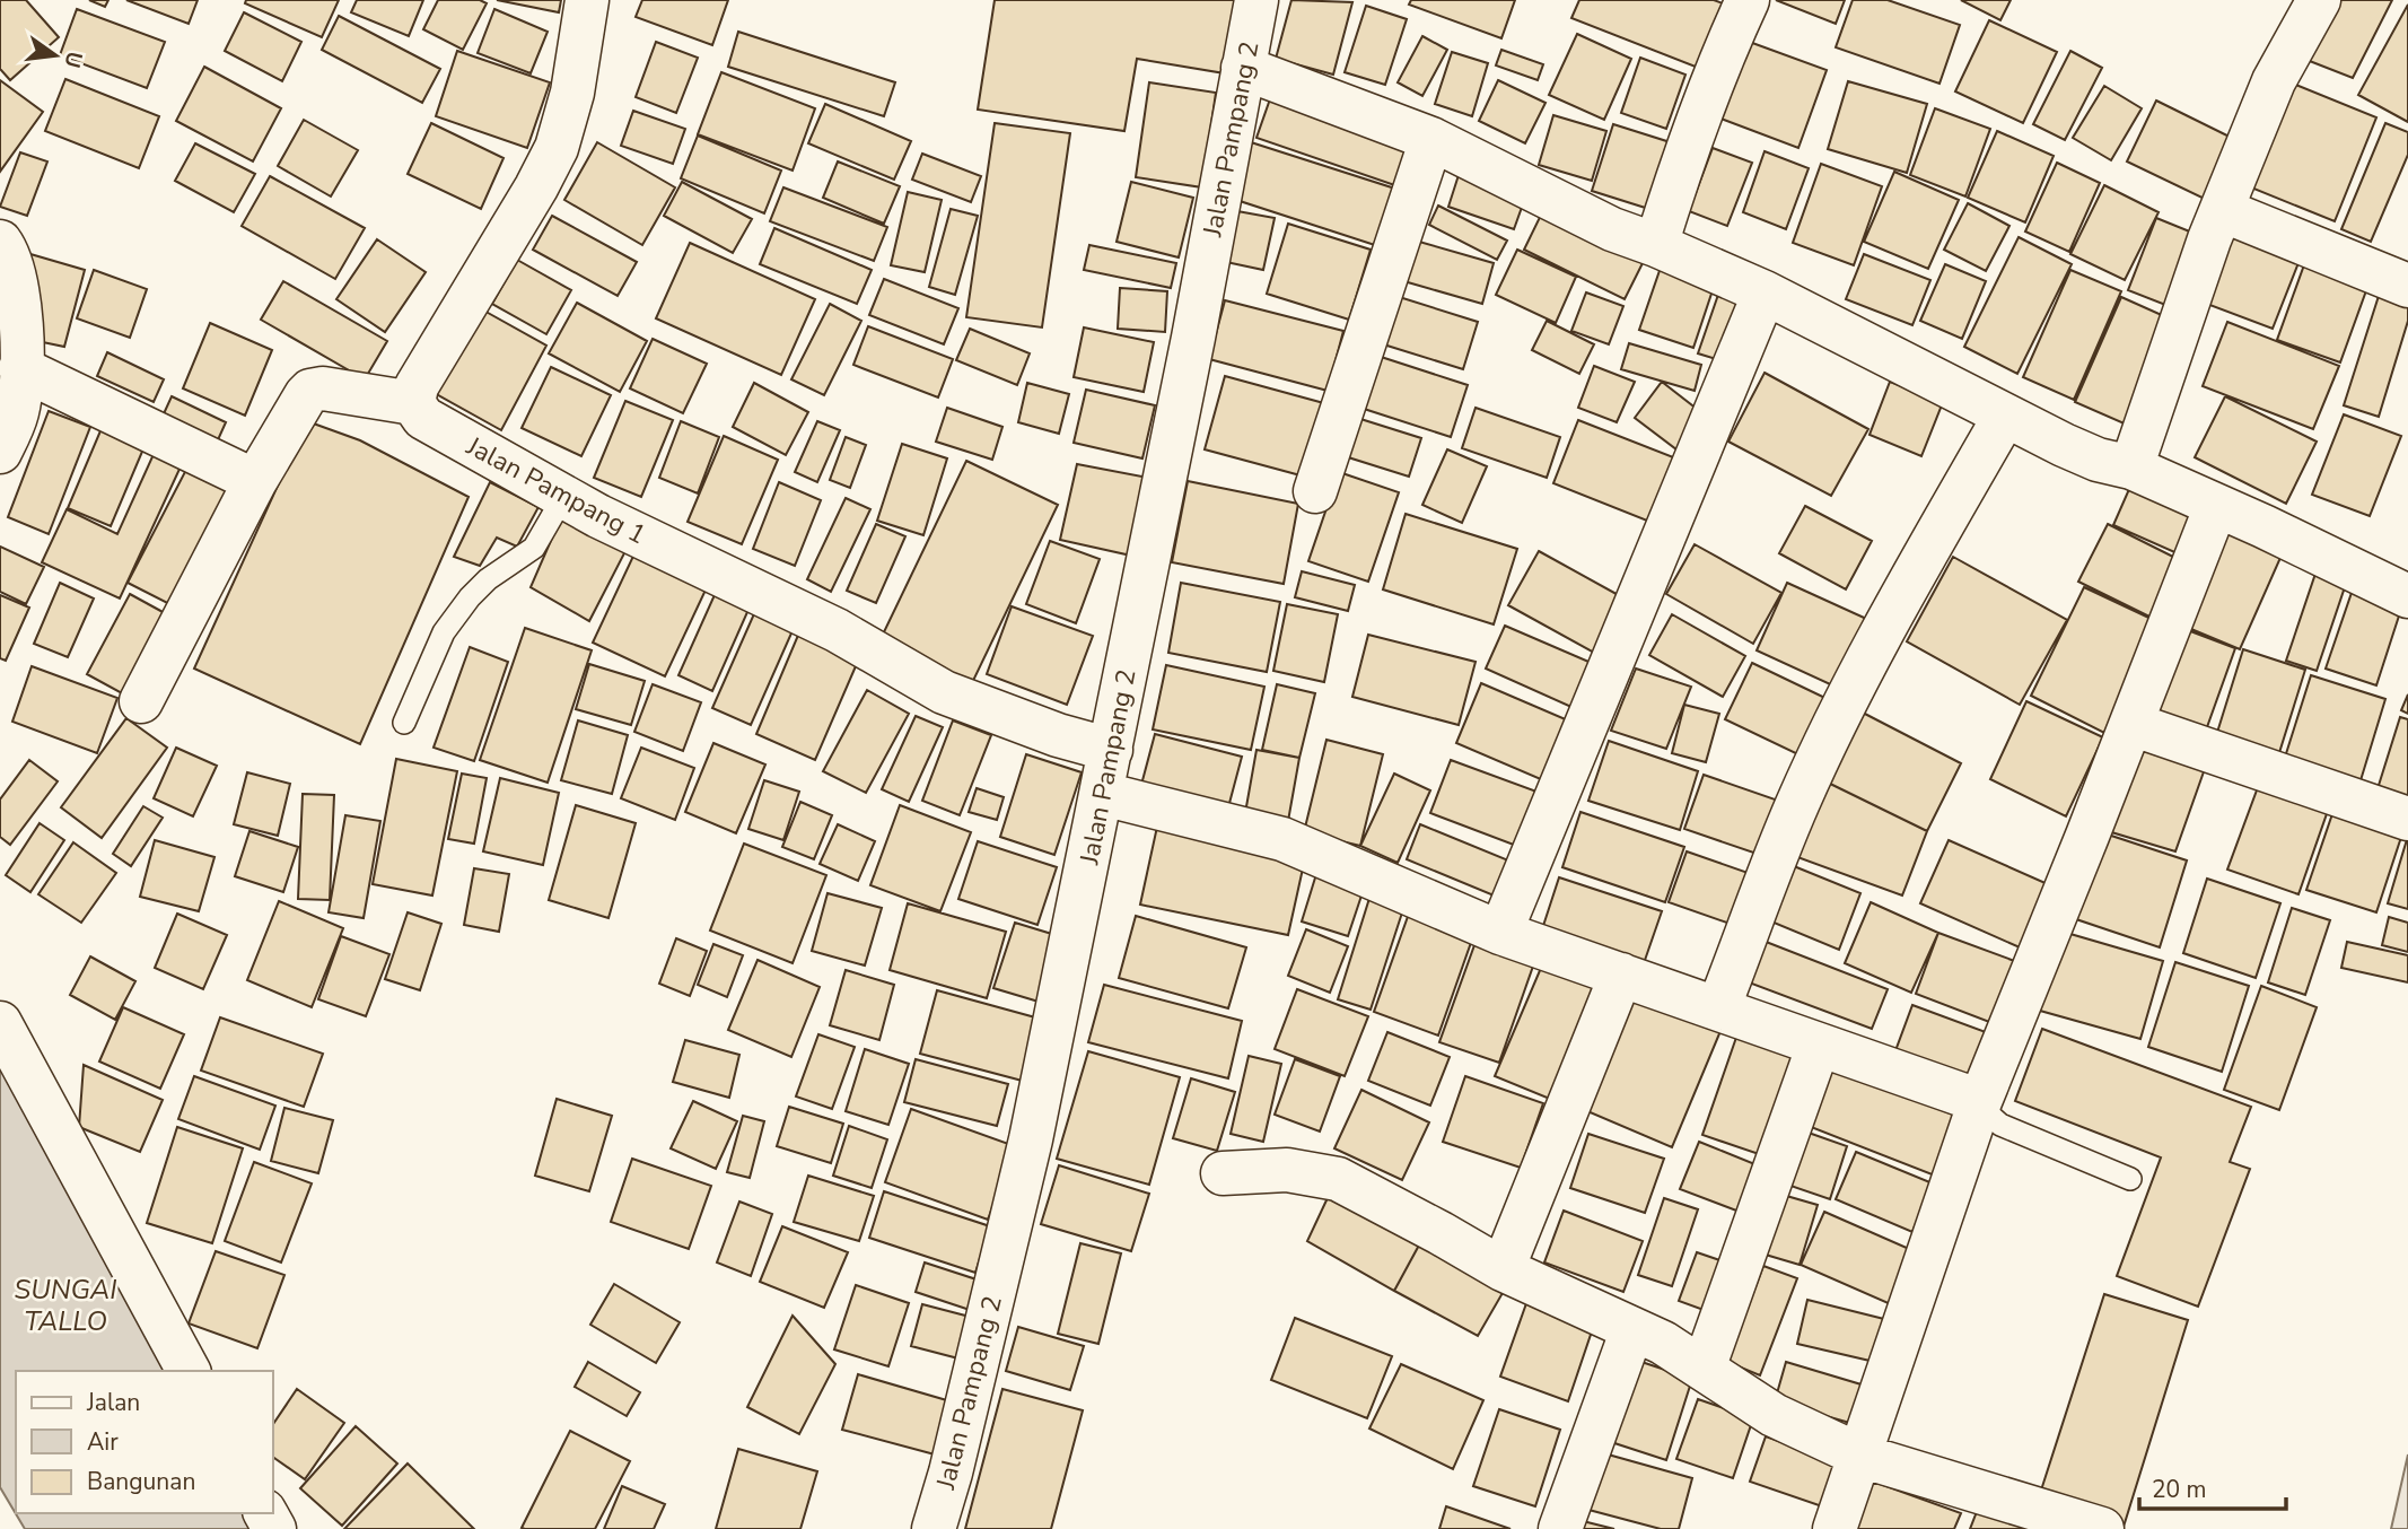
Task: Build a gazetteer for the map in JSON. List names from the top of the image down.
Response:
{
  "streets": {
    "street": ["Jalan Pampang 2", "Jalan Pampang 1"]
  },
  "crossings": [
    ["Jalan Pampang 2", "Jalan Pampang 1"]
  ],
  "water": ["SUNGAI TALLO"],
  "legend": ["Jalan", "Air", "Bangunan"],
  "scale_bar": "20 m",
  "north": "right"
}
